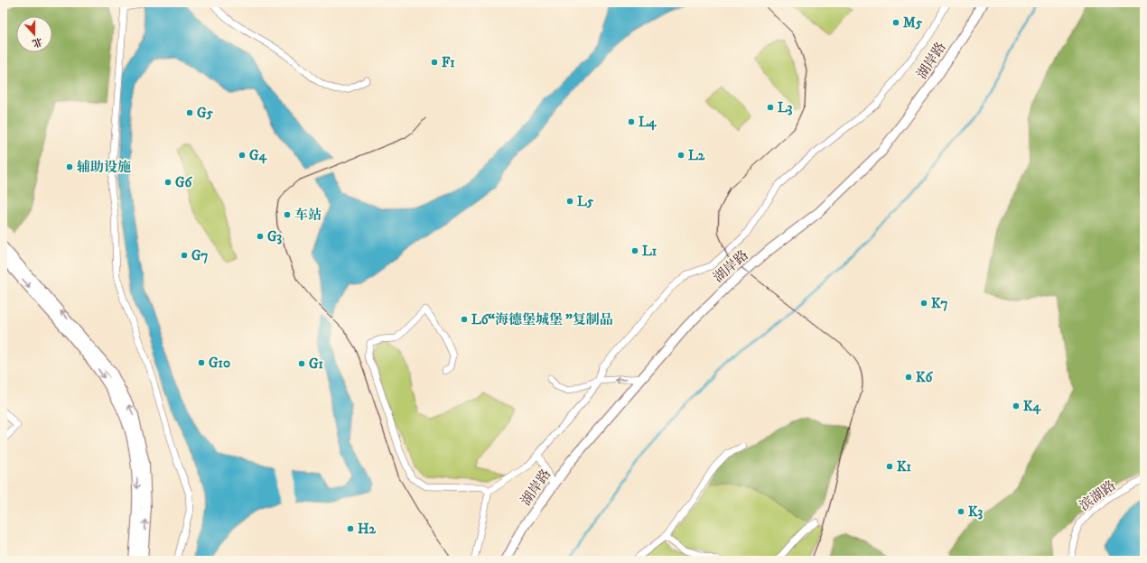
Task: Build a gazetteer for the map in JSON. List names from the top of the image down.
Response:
{
  "streets": {
    "street": ["湖岸路", "滨湖路"]
  },
  "places": [
    "M5",
    "F1",
    "L3",
    "G5",
    "L4",
    "G4",
    "L2",
    "辅助设施",
    "G6",
    "L5",
    "车站",
    "G3",
    "L1",
    "G7",
    "K7",
    "L6“海德堡城堡 ”复制品",
    "G10",
    "G1",
    "K6",
    "K4",
    "K1",
    "K3",
    "H2"
  ],
  "north": "bottom"
}
